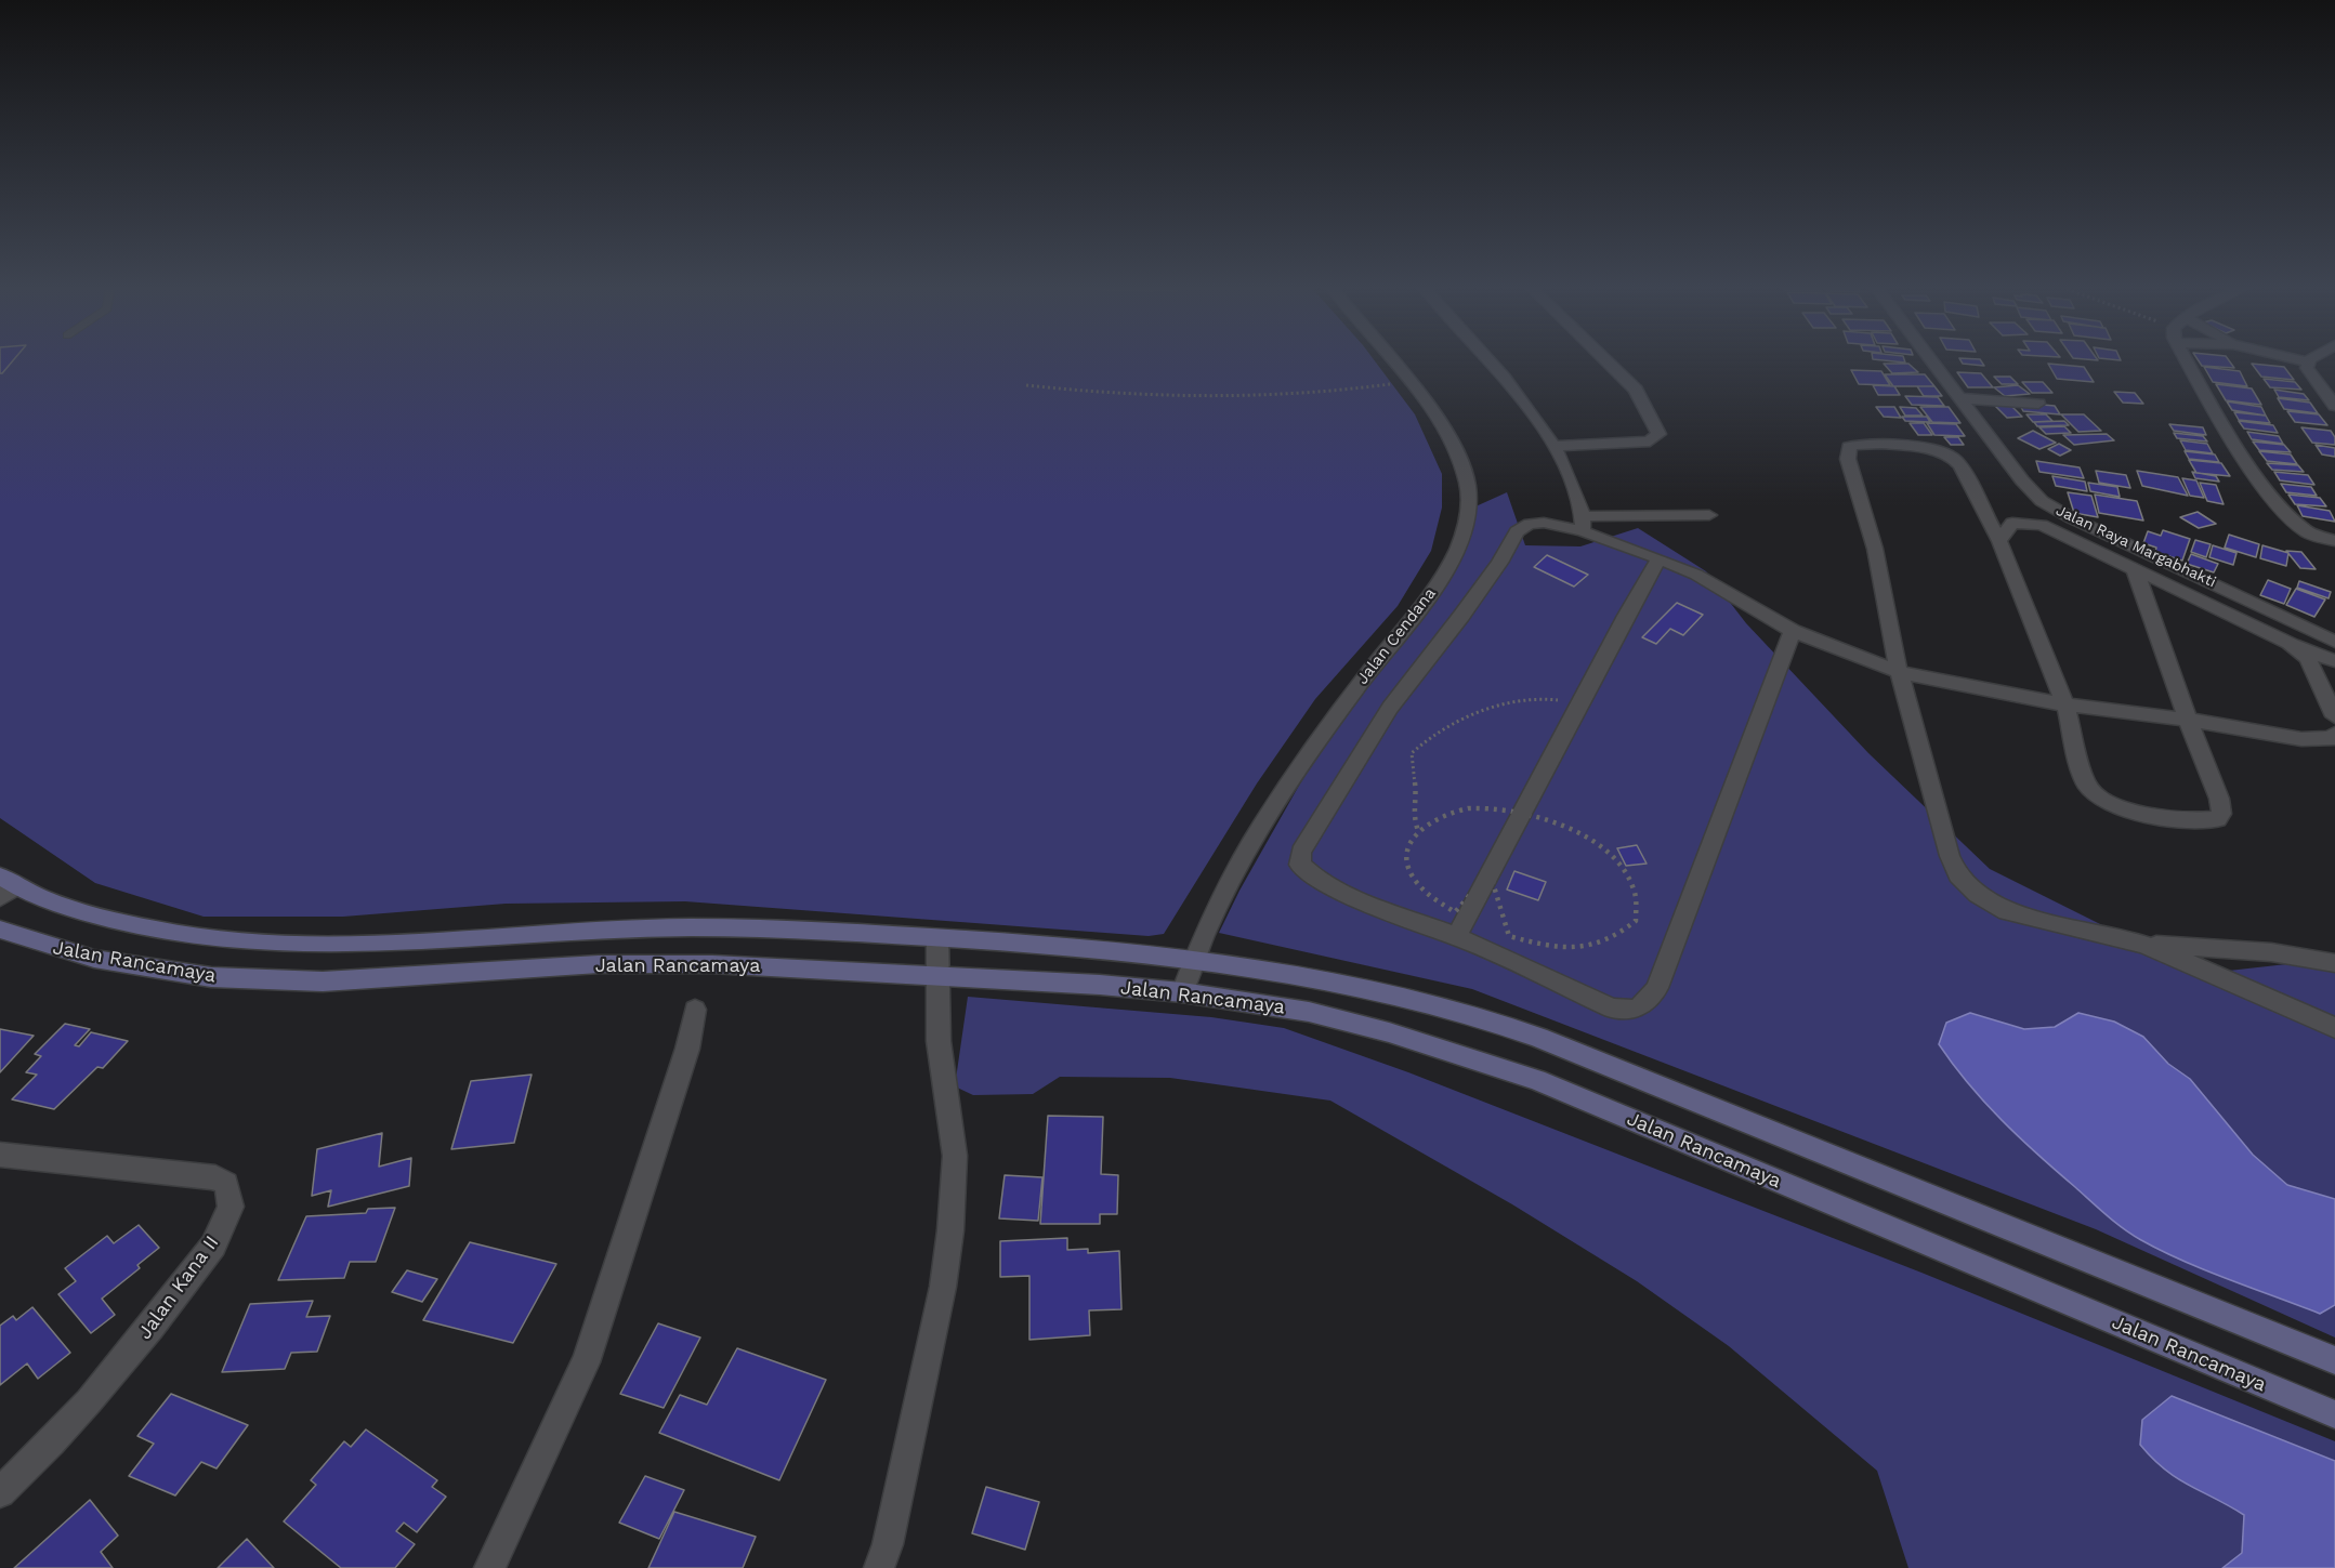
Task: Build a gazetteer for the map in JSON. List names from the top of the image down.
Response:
{
  "streets": {
    "street": [
      "Jalan Raya Margabhakti",
      "Jalan Cendana",
      "Jalan Rancamaya",
      "Jalan Kana II"
    ]
  },
  "crossings": [
    ["Jalan Cendana", "Jalan Rancamaya"]
  ]
}
